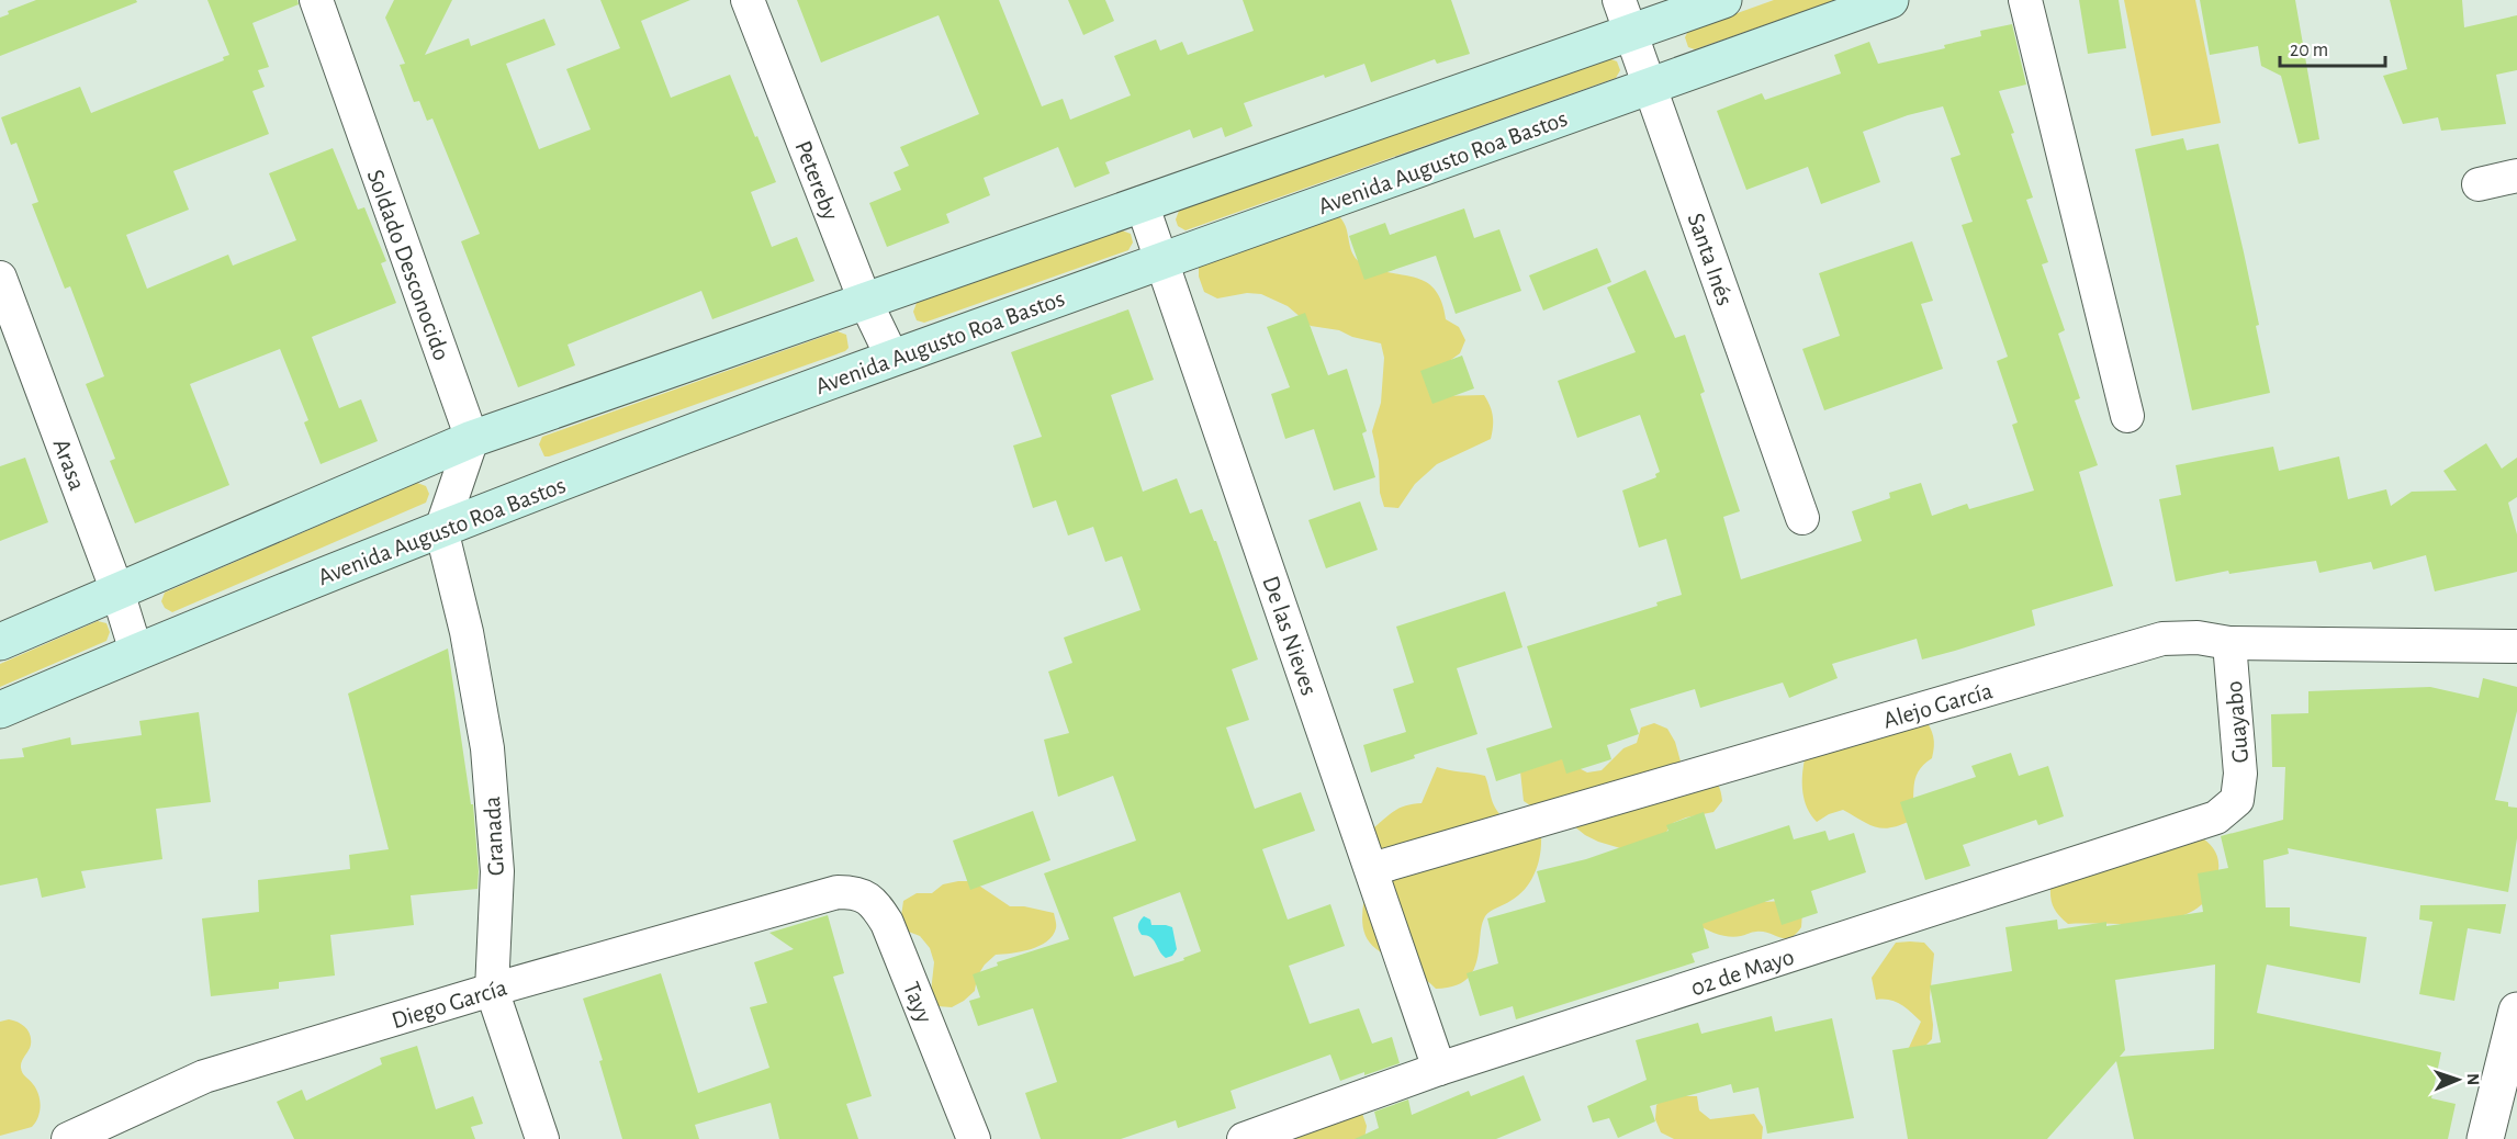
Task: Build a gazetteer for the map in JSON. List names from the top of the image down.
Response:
{
  "streets": {
    "main road": ["Avenida Augusto Roa Bastos"],
    "street": [
      "Petereby",
      "Santa Inés",
      "Soldado Desconocido",
      "Arasa",
      "De las Nieves",
      "Alejo García",
      "Guayabo",
      "Granada",
      "02 de Mayo",
      "Tayy",
      "Diego García"
    ]
  },
  "crossings": [
    ["Avenida Augusto Roa Bastos", "Petereby"],
    ["Avenida Augusto Roa Bastos", "Santa Inés"],
    ["Avenida Augusto Roa Bastos", "Arasa"],
    ["Avenida Augusto Roa Bastos", "De las Nieves"],
    ["Avenida Augusto Roa Bastos", "Granada"],
    ["De las Nieves", "Alejo García"],
    ["De las Nieves", "02 de Mayo"],
    ["Alejo García", "Guayabo"],
    ["Guayabo", "02 de Mayo"],
    ["Granada", "Diego García"],
    ["Tayy", "Diego García"]
  ],
  "scale_bar": "20 m",
  "north": "right"
}
